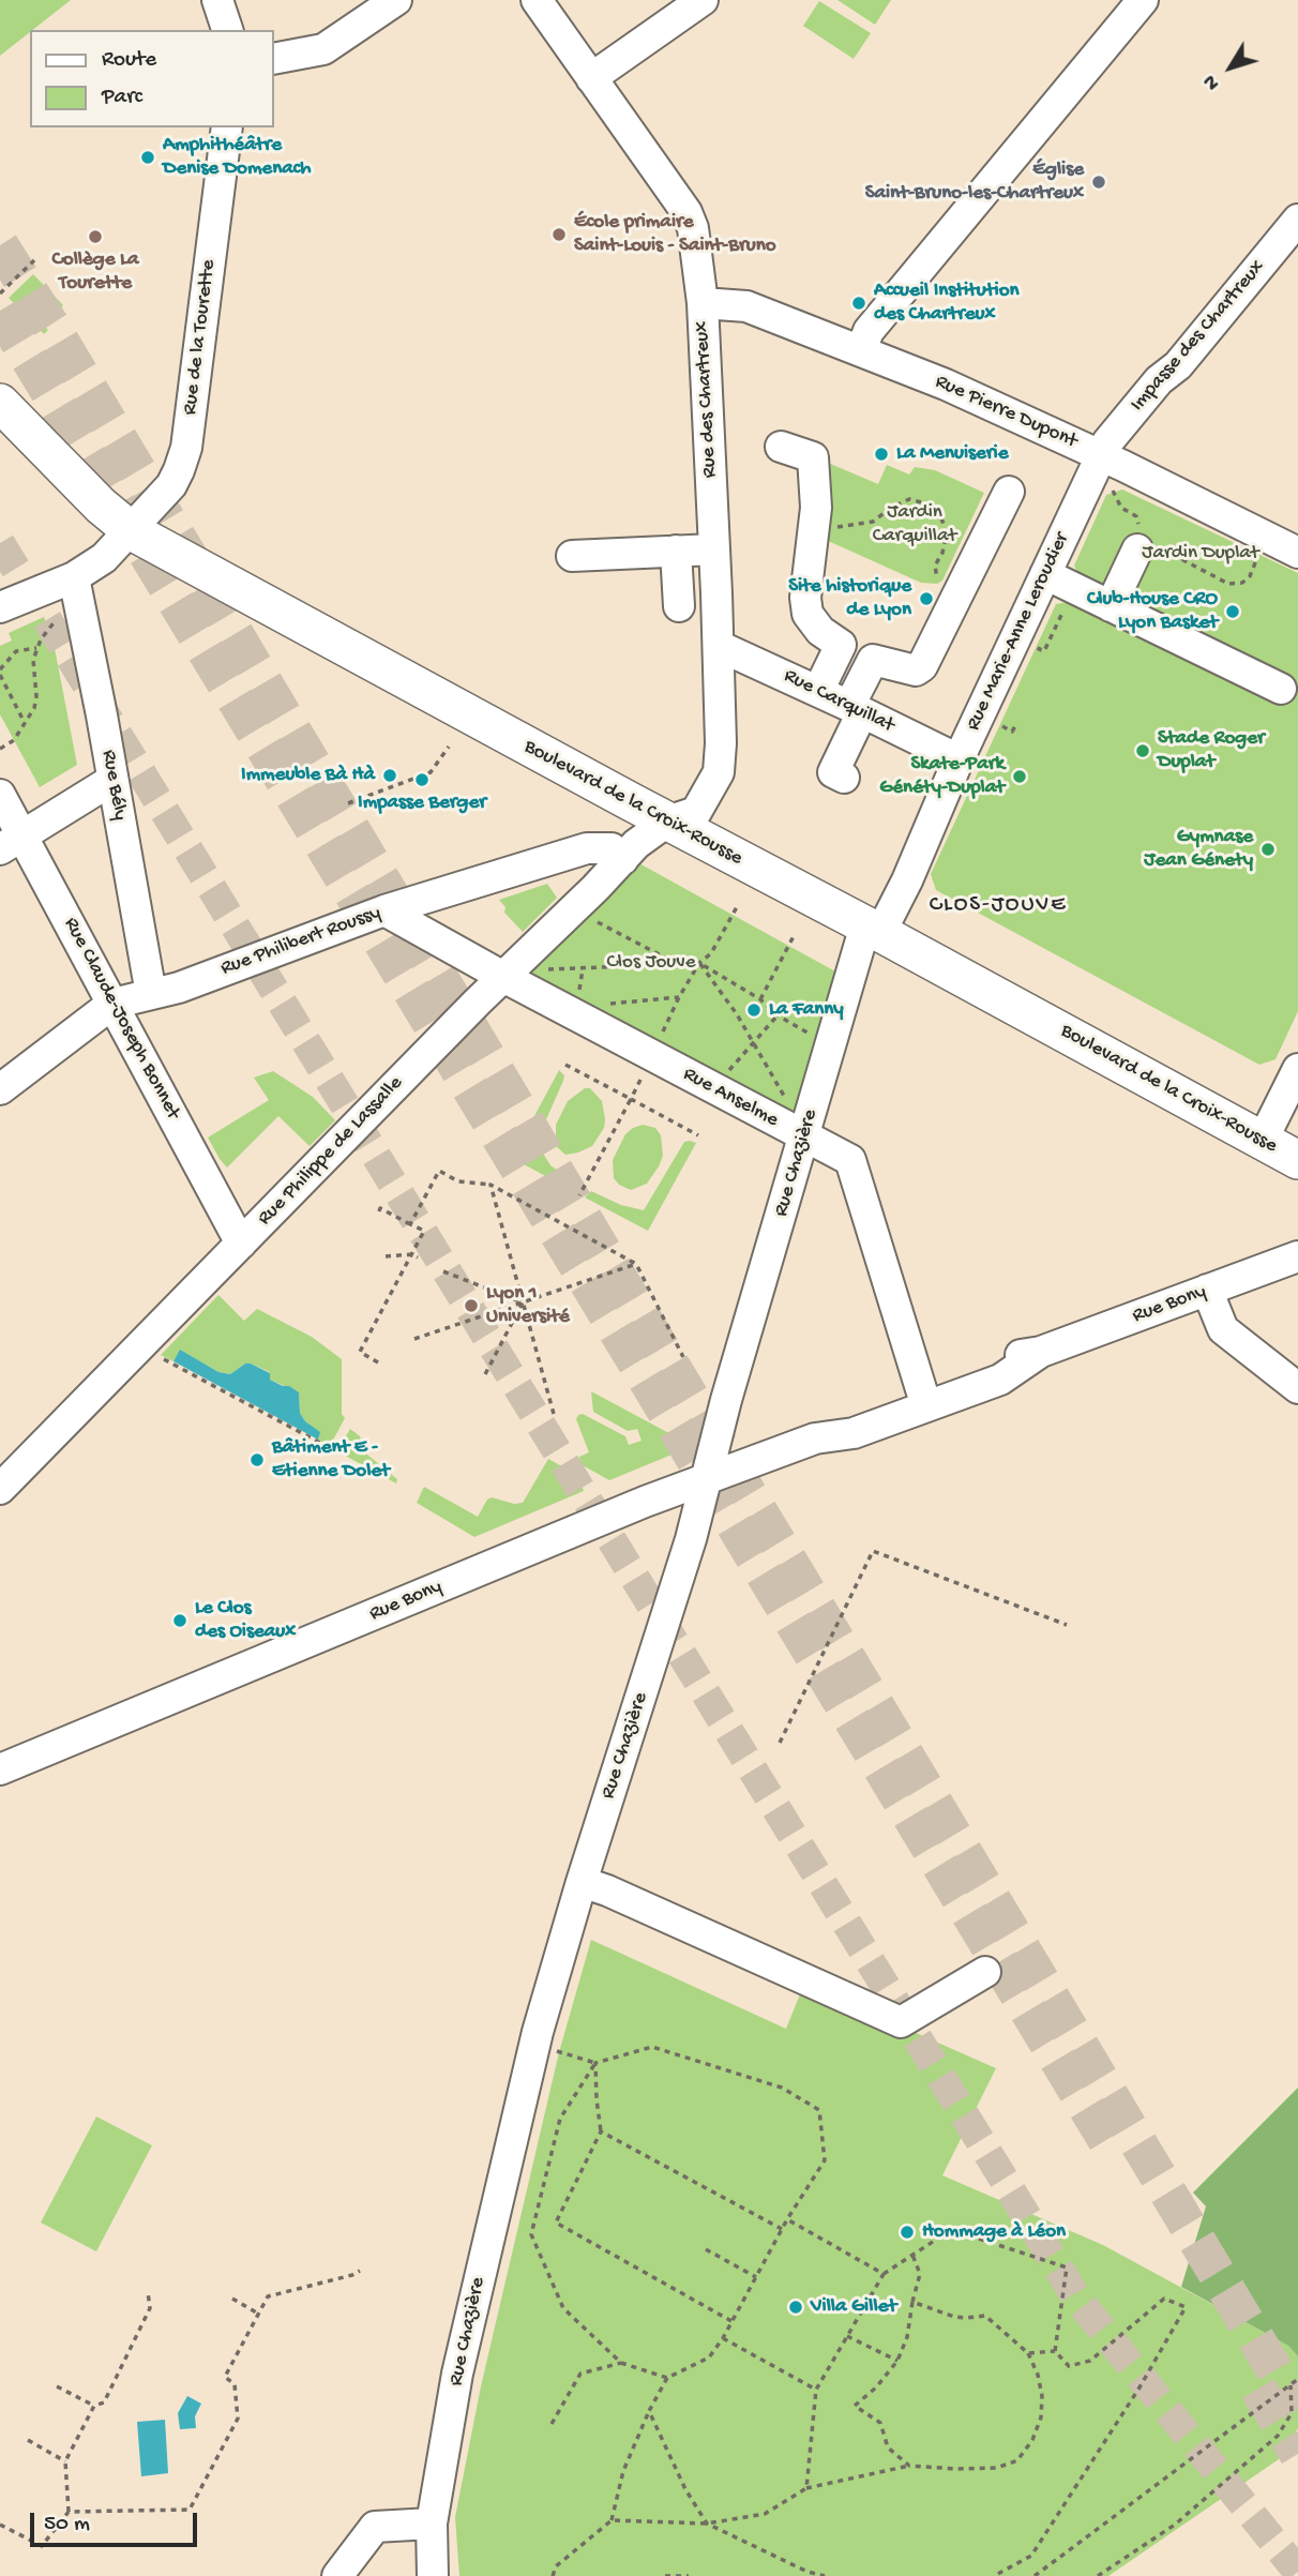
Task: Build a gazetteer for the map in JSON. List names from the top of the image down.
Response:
{
  "streets": {
    "main road": ["Boulevard de la Croix-Rousse"],
    "street": [
      "Impasse des Chartreux",
      "Rue de la Tourette",
      "Rue des Chartreux",
      "Rue Pierre Dupont",
      "Rue Marie-Anne Leroudier",
      "Rue Carquillat",
      "Rue Bély",
      "Rue Philibert Roussy",
      "Rue Claude-Joseph Bonnet",
      "Rue Anselme",
      "Rue Philippe de Lassalle",
      "Rue Chazière",
      "Rue Bony"
    ]
  },
  "crossings": [
    ["Impasse des Chartreux", "Rue Pierre Dupont"],
    ["Impasse des Chartreux", "Rue Marie-Anne Leroudier"],
    ["Rue de la Tourette", "Rue Bély"],
    ["Rue de la Tourette", "Boulevard de la Croix-Rousse"],
    ["Rue des Chartreux", "Rue Pierre Dupont"],
    ["Rue des Chartreux", "Rue Carquillat"],
    ["Rue des Chartreux", "Boulevard de la Croix-Rousse"],
    ["Rue des Chartreux", "Rue Philippe de Lassalle"],
    ["Rue Pierre Dupont", "Rue Marie-Anne Leroudier"],
    ["Rue Marie-Anne Leroudier", "Rue Carquillat"],
    ["Rue Marie-Anne Leroudier", "Boulevard de la Croix-Rousse"],
    ["Rue Marie-Anne Leroudier", "Rue Chazière"],
    ["Rue Bély", "Rue Philibert Roussy"],
    ["Boulevard de la Croix-Rousse", "Rue Philippe de Lassalle"],
    ["Boulevard de la Croix-Rousse", "Rue Chazière"],
    ["Rue Philibert Roussy", "Rue Claude-Joseph Bonnet"],
    ["Rue Philibert Roussy", "Rue Anselme"],
    ["Rue Philibert Roussy", "Rue Philippe de Lassalle"],
    ["Rue Claude-Joseph Bonnet", "Rue Philippe de Lassalle"],
    ["Rue Anselme", "Rue Philippe de Lassalle"],
    ["Rue Anselme", "Rue Chazière"],
    ["Rue Anselme", "Rue Bony"],
    ["Rue Chazière", "Rue Bony"]
  ],
  "districts": ["CLOS-JOUVE"],
  "parks": ["Jardin Carquillat", "Jardin Duplat", "Clos Jouve"],
  "places": [
    "Amphithéâtre Denise Domenach",
    "Église Saint-Bruno-les-Chartreux",
    "École primaire Saint-Louis - Saint-Bruno",
    "Collège La Tourette",
    "Accueil Institution des Chartreux",
    "La Menuiserie",
    "Site historique de Lyon",
    "Club-House CRO Lyon Basket",
    "Stade Roger Duplat",
    "Immeuble Bà Hà",
    "Skate-Park Généty-Duplat",
    "Impasse Berger",
    "Gymnase Jean Génety",
    "La Fanny",
    "Lyon 1 Université",
    "Bâtiment E - Etienne Dolet",
    "Le Clos des Oiseaux",
    "Hommage à Léon",
    "Villa Gillet"
  ],
  "legend": ["Route", "Parc"],
  "scale_bar": "50 m",
  "north": "bottom left"
}
